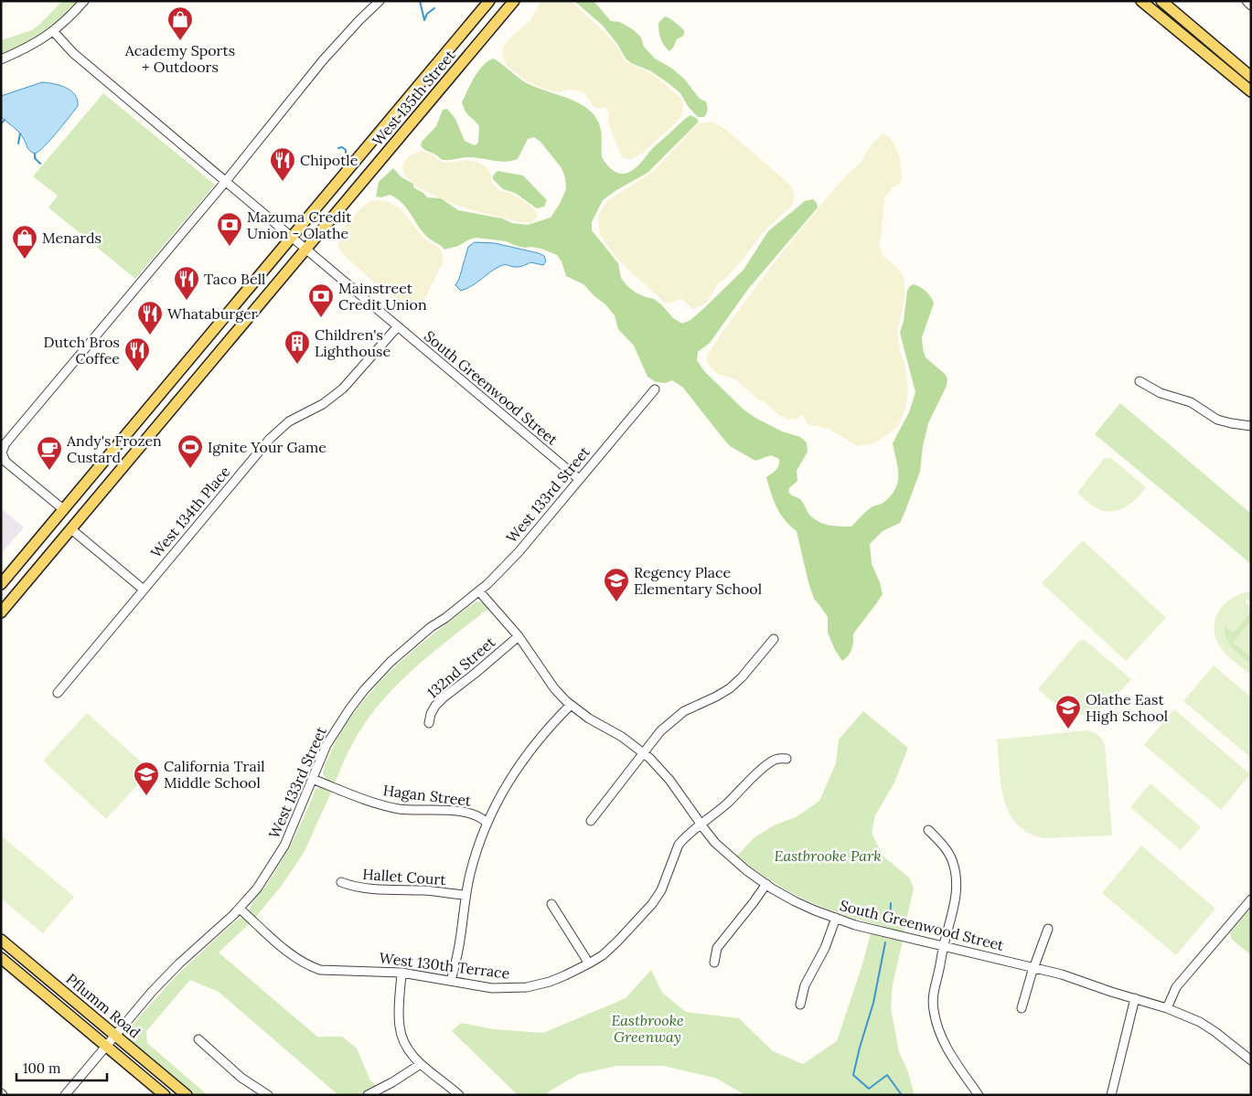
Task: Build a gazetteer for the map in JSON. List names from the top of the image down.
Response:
{
  "streets": {
    "main road": ["West 135th Street", "Pflumm Road"],
    "street": [
      "South Greenwood Street",
      "West 133rd Street",
      "West 134th Place",
      "132nd Street",
      "Hagan Street",
      "Hallet Court",
      "West 130th Terrace"
    ]
  },
  "crossings": [
    ["West 135th Street", "South Greenwood Street"],
    ["South Greenwood Street", "West 133rd Street"],
    ["South Greenwood Street", "West 134th Place"],
    ["South Greenwood Street", "132nd Street"],
    ["South Greenwood Street", "West 130th Terrace"],
    ["West 133rd Street", "Hagan Street"],
    ["West 133rd Street", "West 130th Terrace"],
    ["West 133rd Street", "Pflumm Road"]
  ],
  "parks": ["Eastbrooke Park", "Eastbrooke Greenway"],
  "places": {
    "shop": ["Academy Sports + Outdoors", "Menards"],
    "restaurant": [
      "Chipotle",
      "Taco Bell",
      "Whataburger",
      "Dutch Bros Coffee"
    ],
    "bank": ["Mazuma Credit Union - Olathe", "Mainstreet Credit Union"],
    "building": ["Children's Lighthouse"],
    "sports": ["Ignite Your Game"],
    "cafe": ["Andy's Frozen Custard"],
    "school or university": ["Regency Place Elementary School", "Olathe East High School", "California Trail Middle School"]
  },
  "scale_bar": "100 m"
}
